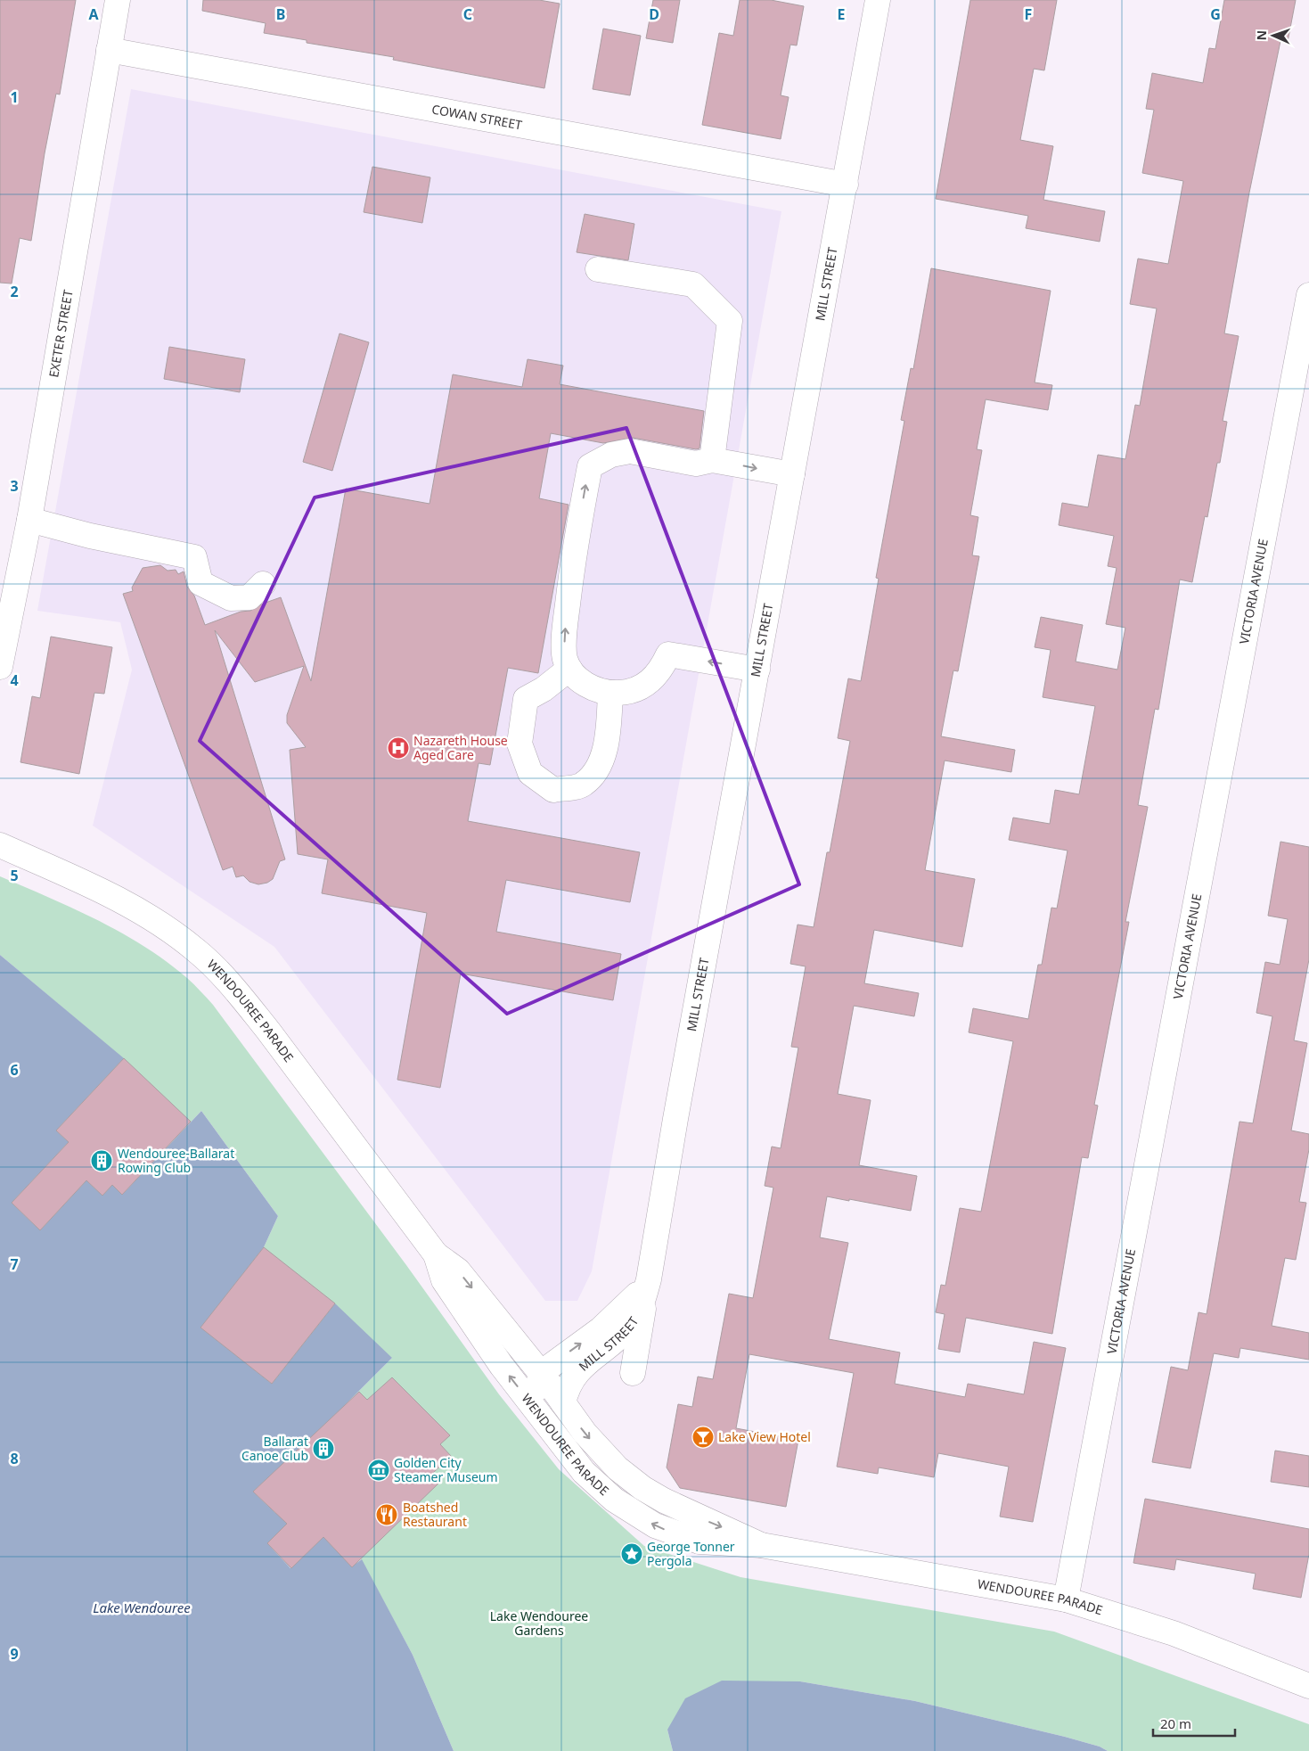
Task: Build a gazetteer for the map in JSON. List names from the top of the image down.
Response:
{
  "streets": {
    "street": [
      "COWAN STREET",
      "MILL STREET",
      "EXETER STREET",
      "VICTORIA AVENUE",
      "WENDOUREE PARADE"
    ]
  },
  "crossings": [
    ["COWAN STREET", "MILL STREET"],
    ["COWAN STREET", "EXETER STREET"],
    ["MILL STREET", "WENDOUREE PARADE"],
    ["VICTORIA AVENUE", "WENDOUREE PARADE"]
  ],
  "water": ["Lake Wendouree"],
  "parks": ["Lake Wendouree Gardens"],
  "places": {
    "hospital": ["Nazareth House Aged Care"],
    "building": ["Wendouree-Ballarat Rowing Club", "Ballarat Canoe Club"],
    "bar": ["Lake View Hotel"],
    "museum": ["Golden City Steamer Museum"],
    "restaurant": ["Boatshed Restaurant"],
    "place": ["George Tonner Pergola"]
  },
  "scale_bar": "20 m",
  "north": "left",
  "grid": {
    "columns": [
      "A",
      "B",
      "C",
      "D",
      "E",
      "F",
      "G"
    ],
    "rows": [
      "1",
      "2",
      "3",
      "4",
      "5",
      "6",
      "7",
      "8",
      "9"
    ]
  }
}
